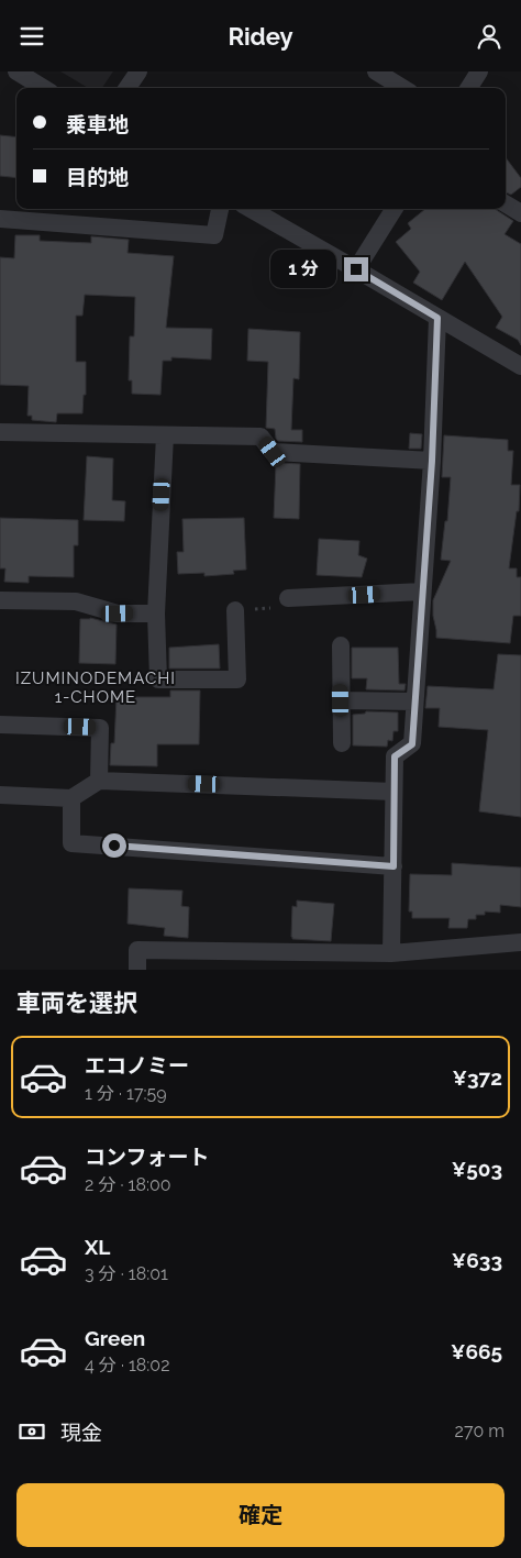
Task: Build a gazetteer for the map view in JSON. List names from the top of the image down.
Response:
{
  "districts": ["IZUMINODEMACHI 1-CHOME"],
  "page": {
    "header": "Ridey",
    "banner": ["乗車地", "目的地"],
    "bubble": "1 分",
    "heading": "車両を選択",
    "list": [
      {
        "name": "エコノミー",
        "note": "1 分 · 17:59",
        "value": "¥372"
      },
      {
        "name": "コンフォート",
        "note": "2 分 · 18:00",
        "value": "¥503"
      },
      {
        "name": "XL",
        "note": "3 分 · 18:01",
        "value": "¥633"
      },
      {
        "name": "Green",
        "note": "4 分 · 18:02",
        "value": "¥665"
      }
    ],
    "pay": ["現金", "270 m"],
    "buttons": "確定"
  }
}
